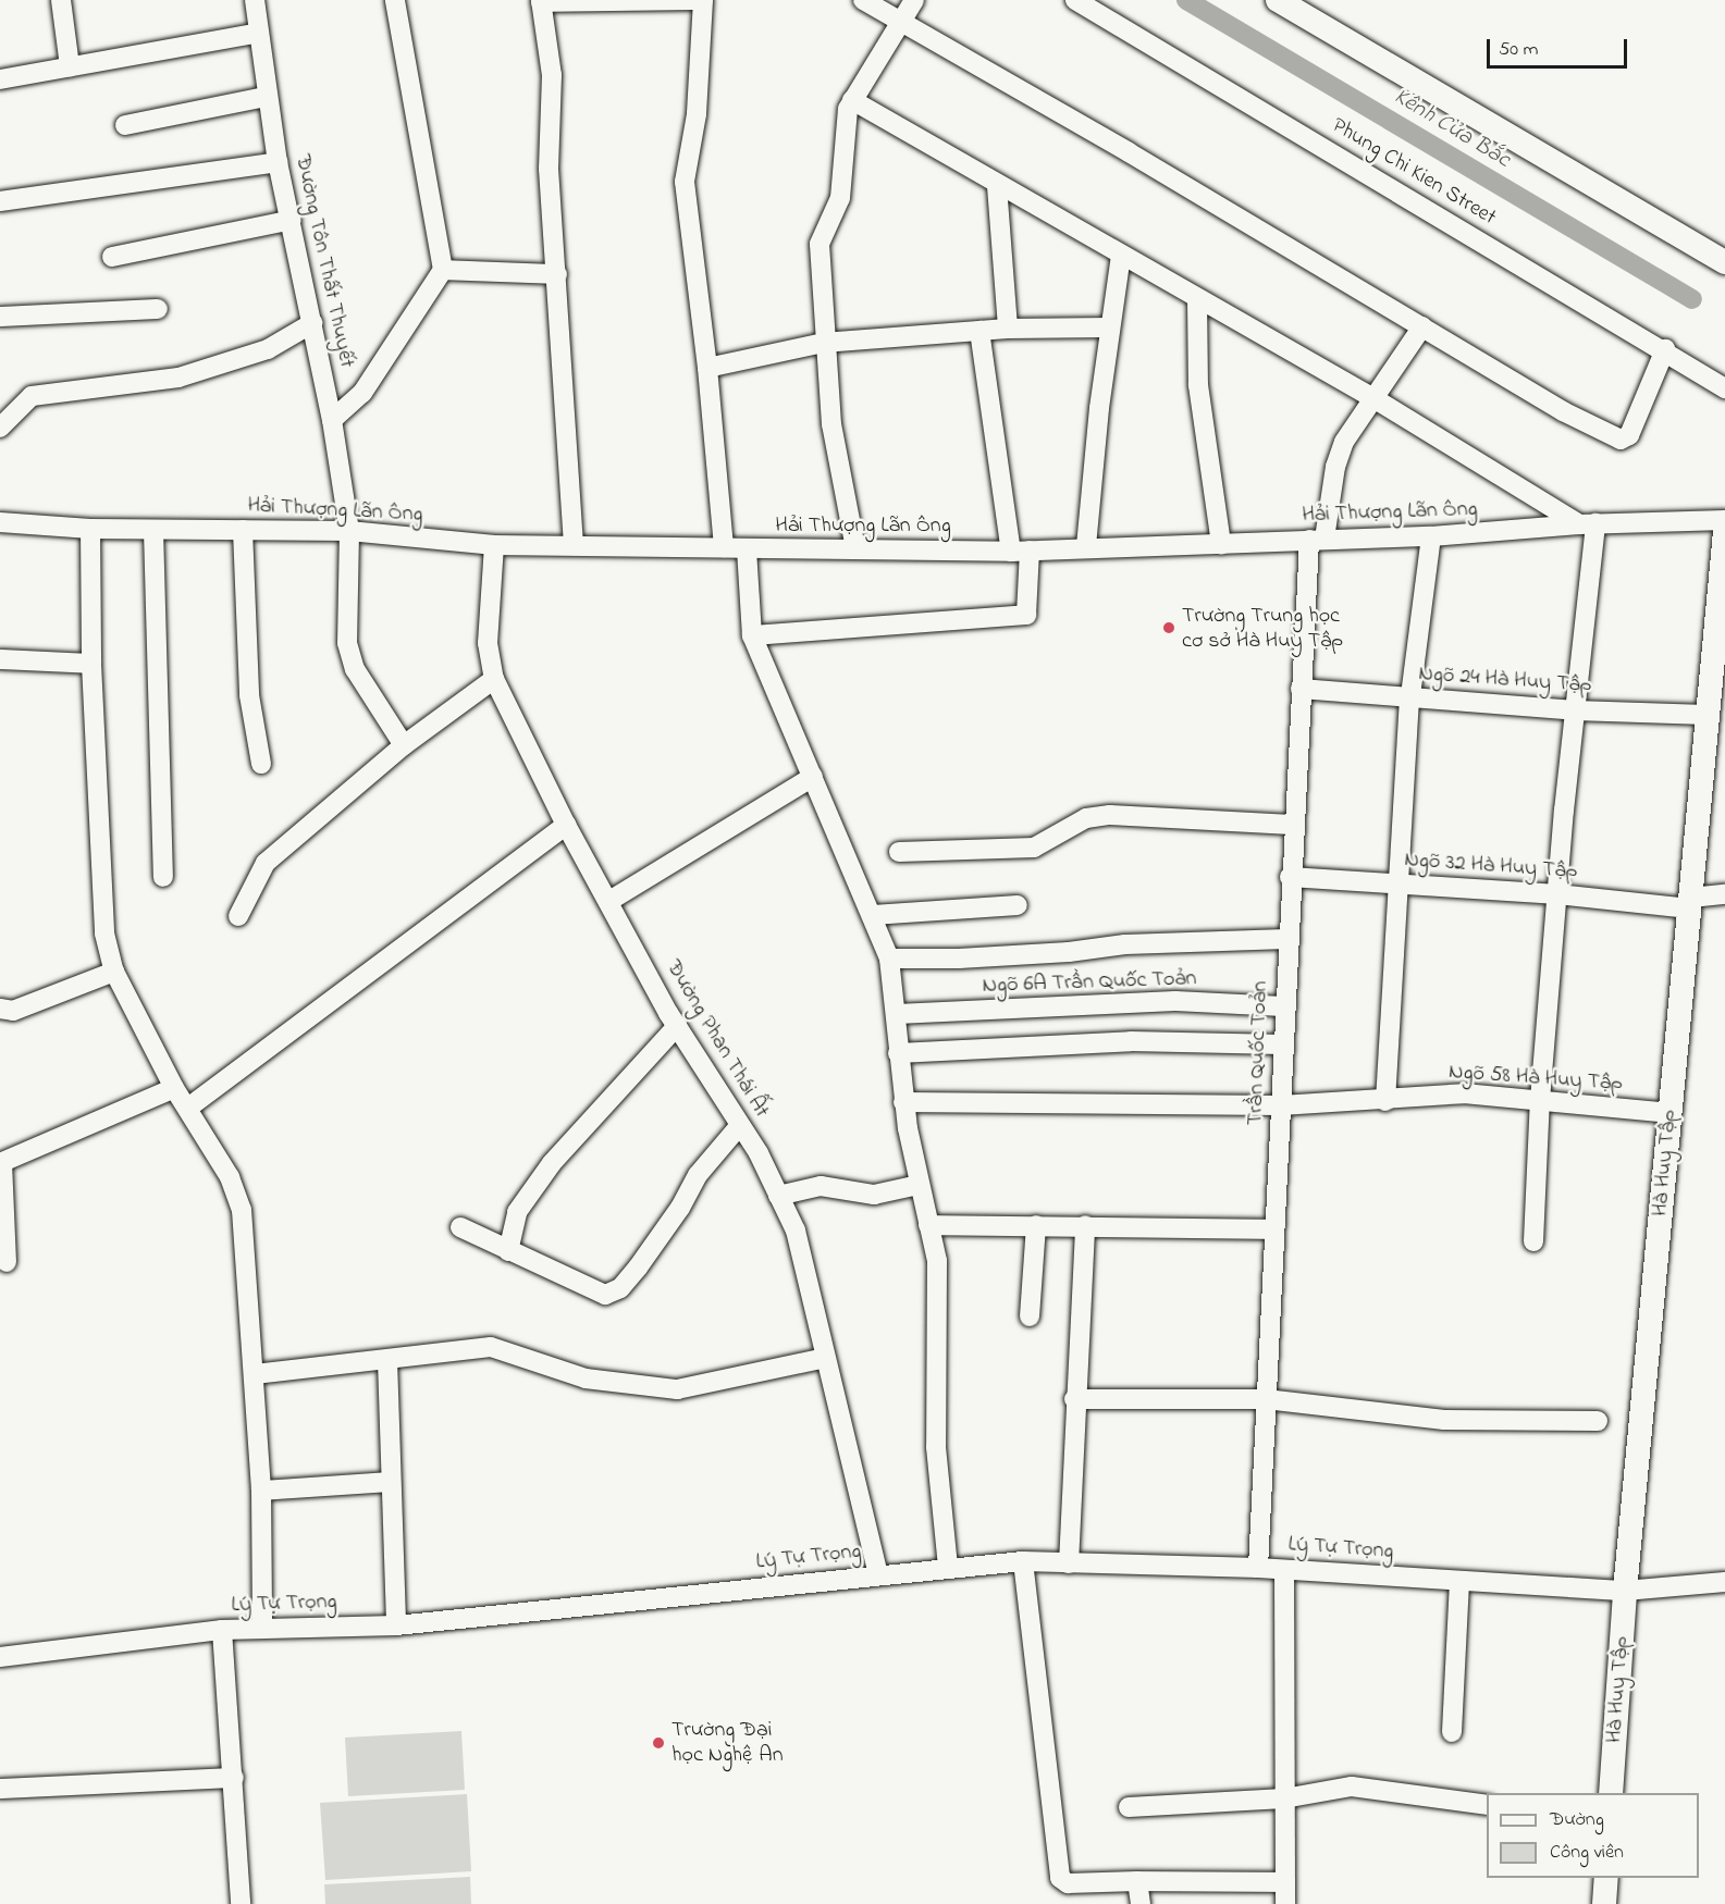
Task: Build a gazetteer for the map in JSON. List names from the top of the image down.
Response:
{
  "streets": {
    "main road": ["Hà Huy Tập"],
    "street": [
      "Phung Chi Kien Street",
      "Đường Tôn Thất Thuyết",
      "Hải Thượng Lãn Ông",
      "Ngõ 24 Hà Huy Tập",
      "Ngõ 32 Hà Huy Tập",
      "Ngõ 6A Trần Quốc Toản",
      "Đường Phan Thái Ất",
      "Trần Quốc Toản",
      "Ngõ 58 Hà Huy Tập",
      "Lý Tự Trọng"
    ]
  },
  "crossings": [
    ["Đường Tôn Thất Thuyết", "Hải Thượng Lãn Ông"],
    ["Hải Thượng Lãn Ông", "Đường Phan Thái Ất"],
    ["Hải Thượng Lãn Ông", "Trần Quốc Toản"],
    ["Ngõ 24 Hà Huy Tập", "Trần Quốc Toản"],
    ["Ngõ 24 Hà Huy Tập", "Hà Huy Tập"],
    ["Ngõ 32 Hà Huy Tập", "Trần Quốc Toản"],
    ["Ngõ 32 Hà Huy Tập", "Hà Huy Tập"],
    ["Ngõ 6A Trần Quốc Toản", "Trần Quốc Toản"],
    ["Đường Phan Thái Ất", "Lý Tự Trọng"],
    ["Trần Quốc Toản", "Ngõ 58 Hà Huy Tập"],
    ["Trần Quốc Toản", "Lý Tự Trọng"],
    ["Ngõ 58 Hà Huy Tập", "Hà Huy Tập"],
    ["Hà Huy Tập", "Lý Tự Trọng"]
  ],
  "water": ["Kênh Cửa Bắc"],
  "places": ["Trường Trung học cơ sở Hà Huy Tập", "Trường Đại học Nghệ An"],
  "legend": ["Đường", "Công viên"],
  "scale_bar": "50 m"
}
